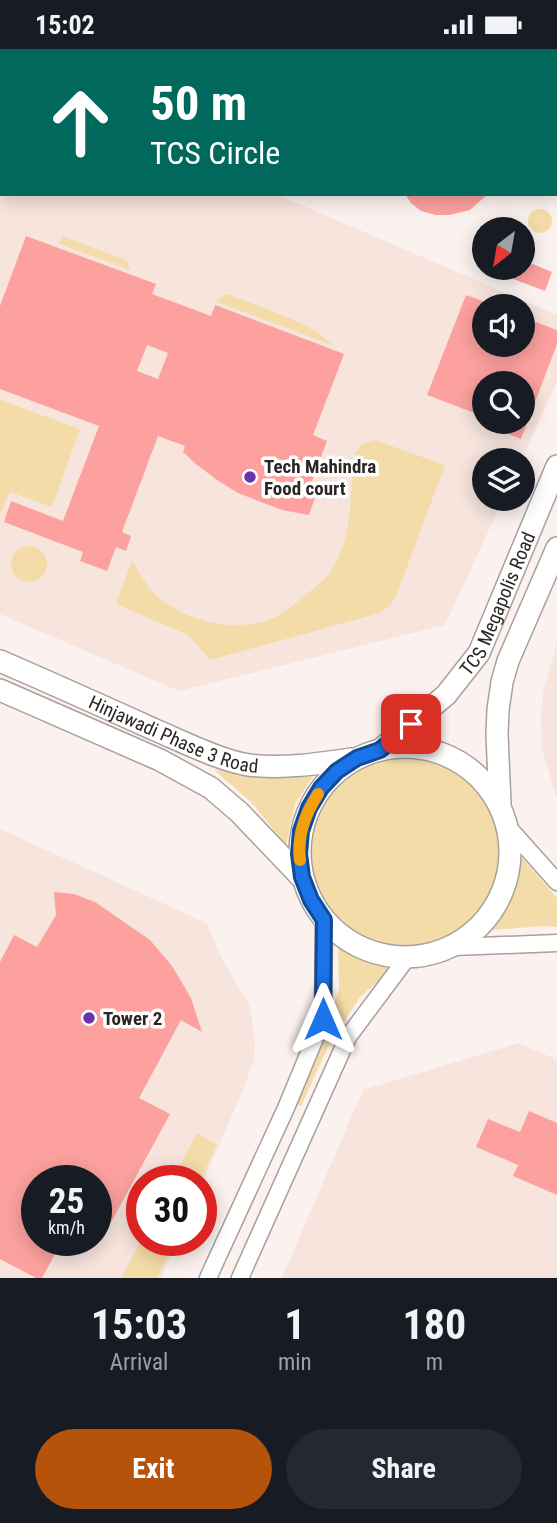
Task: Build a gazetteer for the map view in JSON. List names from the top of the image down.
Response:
{
  "streets": {
    "main road": ["TCS Megapolis Road", "Hinjawadi Phase 3 Road"]
  },
  "crossings": [
    ["TCS Megapolis Road", "Hinjawadi Phase 3 Road"]
  ],
  "places": ["Tech Mahindra Food court", "Tower 2"],
  "north": "bottom left",
  "page": {
    "status": "15:02",
    "turn": ["50 m", "TCS Circle"],
    "speed": "25 km/h",
    "limit": "30",
    "eta": [
      "15:03",
      "Arrival",
      "1",
      "min",
      "180",
      "m"
    ],
    "buttons": ["Exit", "Share"]
  }
}
